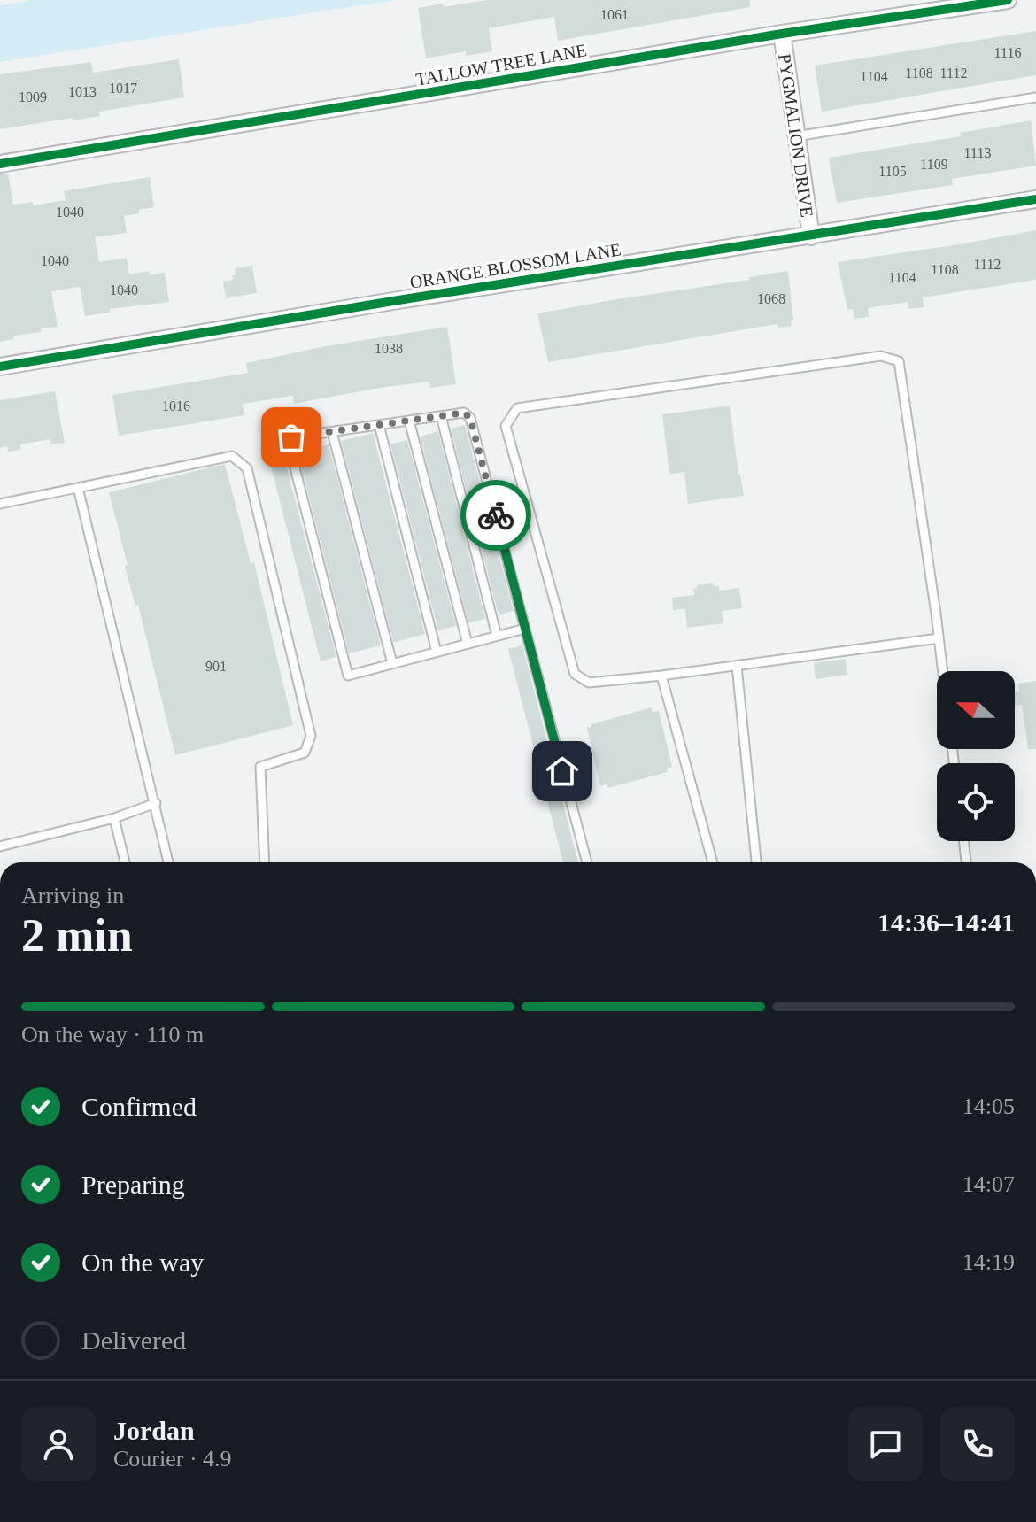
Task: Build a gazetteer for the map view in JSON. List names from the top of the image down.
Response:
{
  "streets": {
    "street": ["TALLOW TREE LANE", "PYGMALION DRIVE", "ORANGE BLOSSOM LANE"]
  },
  "crossings": [
    ["TALLOW TREE LANE", "PYGMALION DRIVE"],
    ["PYGMALION DRIVE", "ORANGE BLOSSOM LANE"]
  ],
  "house_numbers": [
    "1061",
    "1116",
    "1108",
    "1112",
    "1104",
    "1017",
    "1013",
    "1009",
    "1113",
    "1109",
    "1105",
    "1040",
    "1040",
    "1112",
    "1108",
    "1104",
    "1040",
    "1068",
    "1038",
    "1016",
    "901"
  ],
  "north": "left",
  "page": {
    "heading": ["2 min", "Arriving in", "14:36–14:41"],
    "panel": ["Jordan", "Courier · 4.9"],
    "bar": "On the way · 110 m",
    "list": [
      ["Confirmed", "14:05"],
      ["Preparing", "14:07"],
      ["On the way", "14:19"],
      "Delivered"
    ]
  }
}
